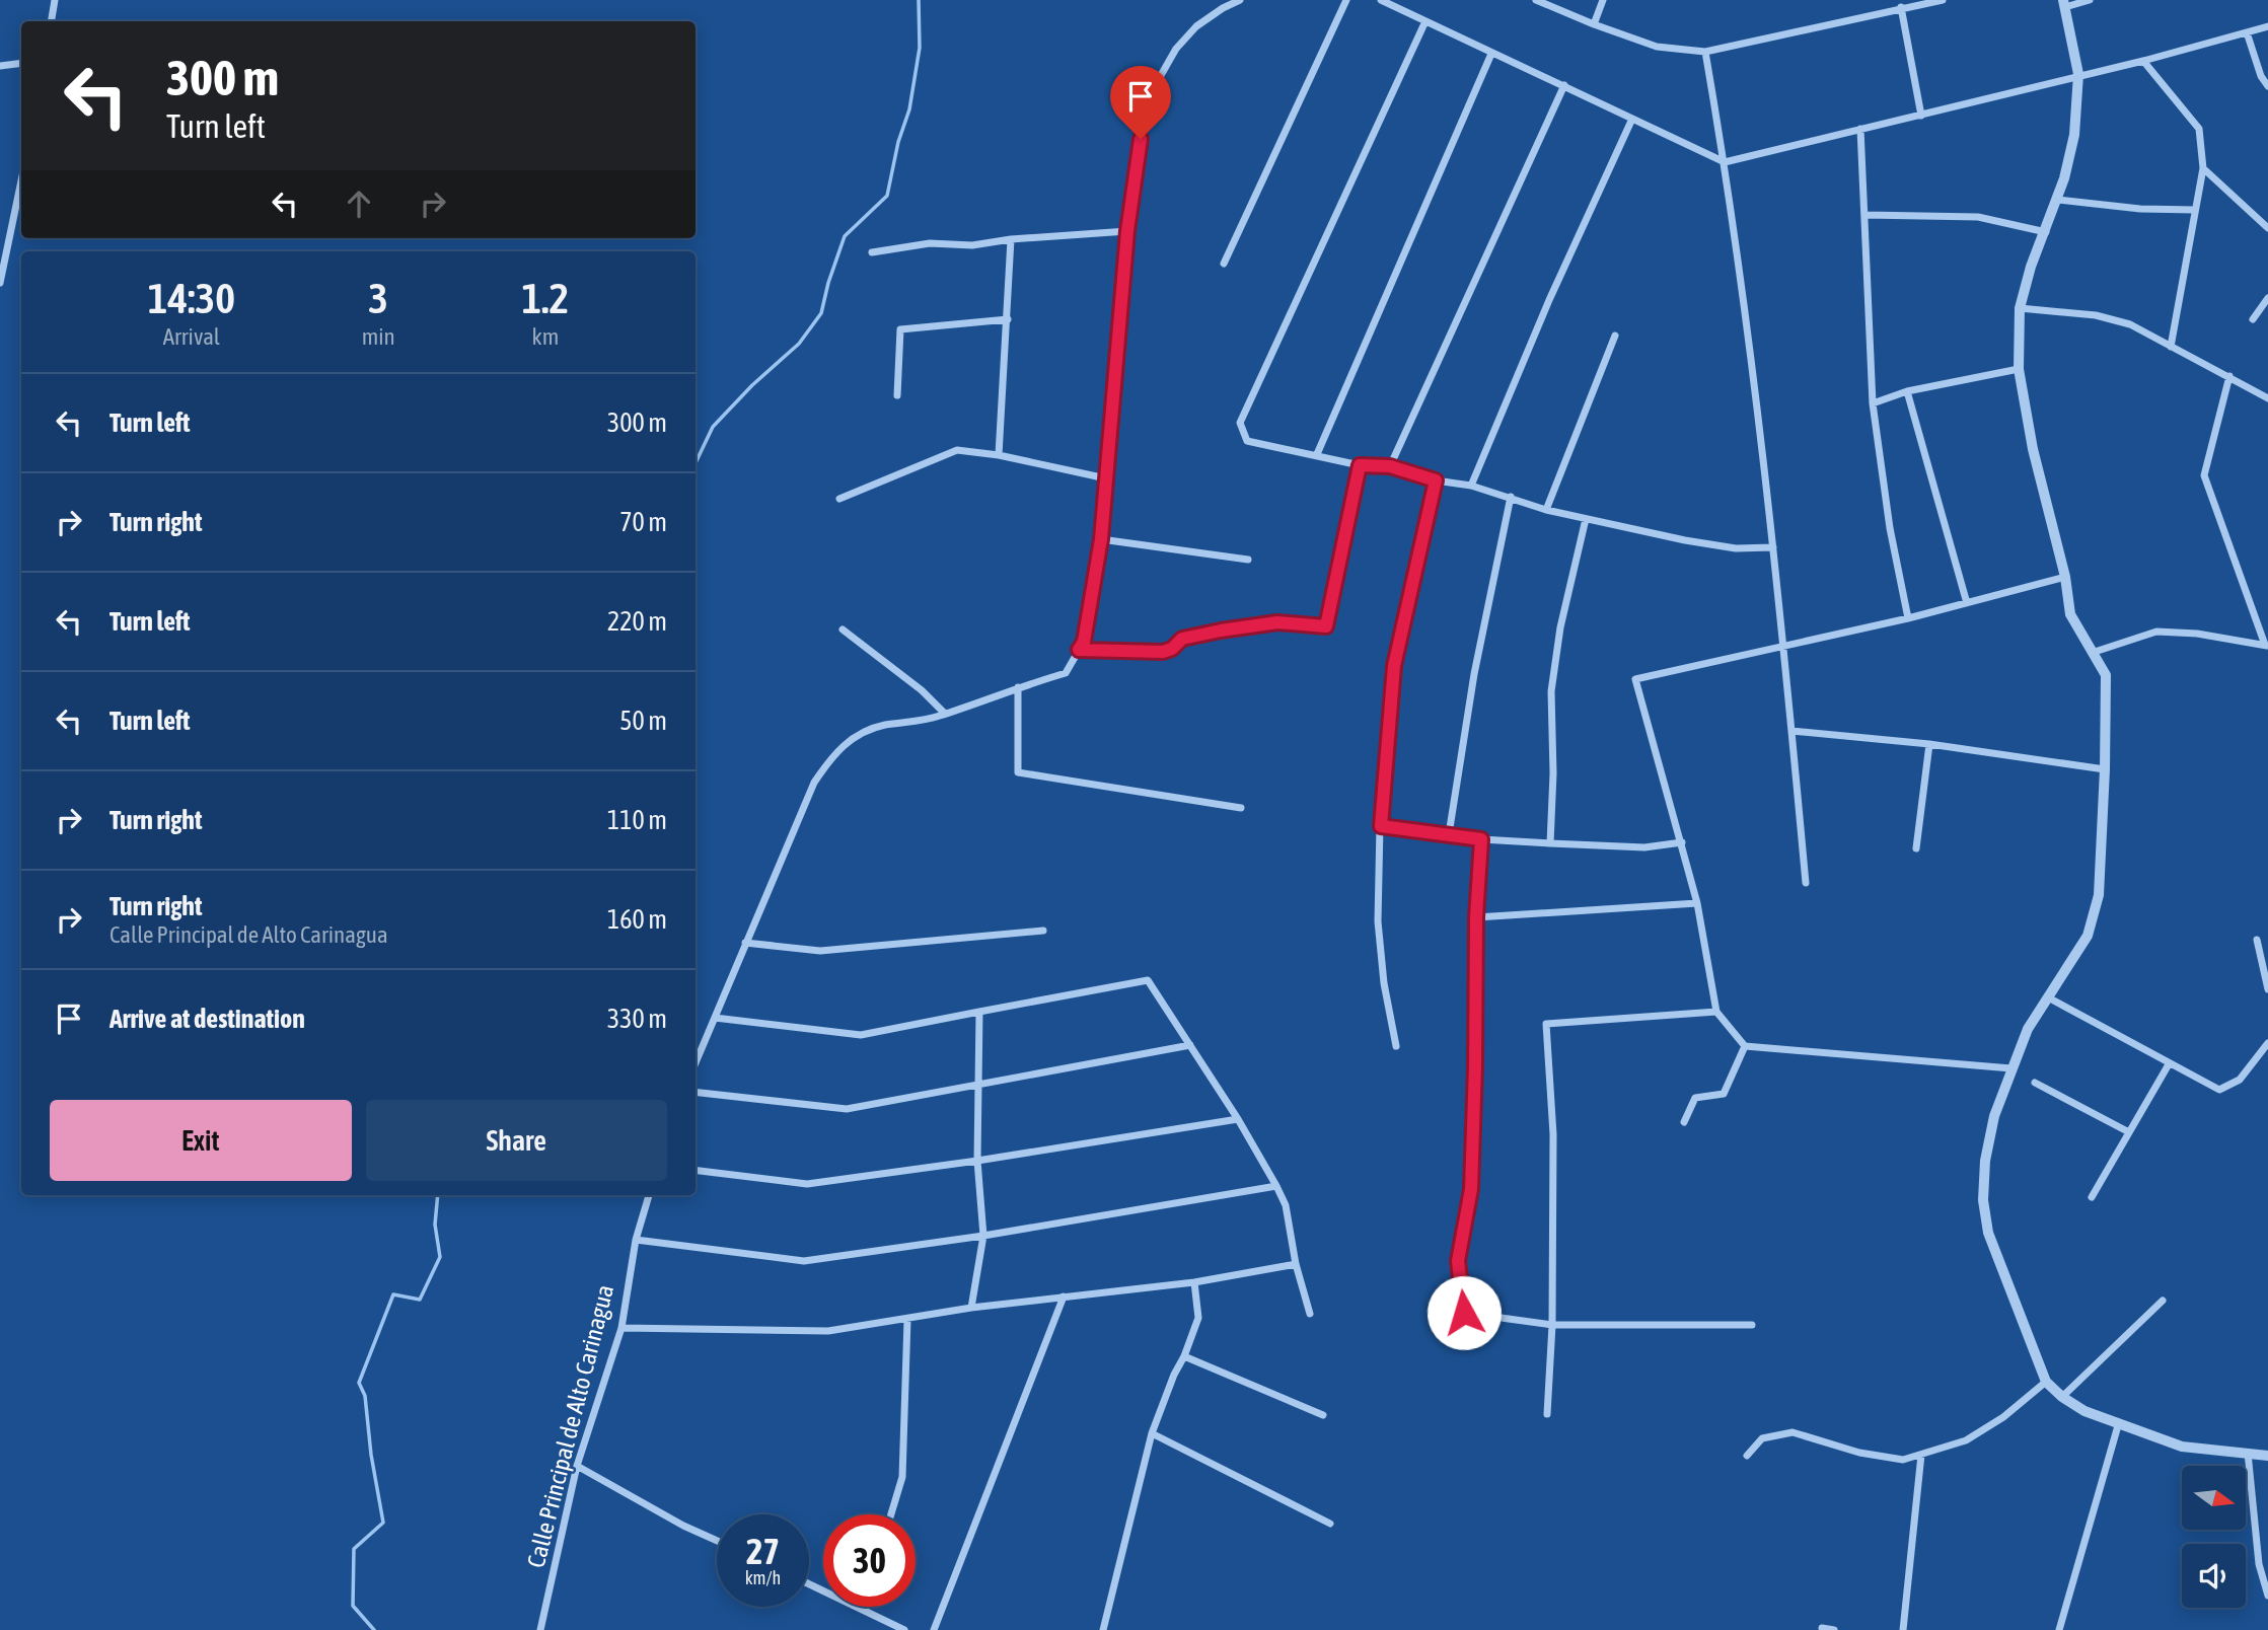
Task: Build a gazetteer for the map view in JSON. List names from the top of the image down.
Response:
{
  "streets": {
    "street": ["Calle Principal de Alto Carinagua"]
  },
  "north": "right",
  "page": {
    "turn": ["300 m", "Turn left"],
    "eta": [
      "14:30",
      "Arrival",
      "3",
      "min",
      "1.2",
      "km"
    ],
    "list": [
      {
        "name": "Turn left",
        "value": "300 m"
      },
      {
        "name": "Turn right",
        "value": "70 m"
      },
      {
        "name": "Turn left",
        "value": "220 m"
      },
      {
        "name": "Turn left",
        "value": "50 m"
      },
      {
        "name": "Turn right",
        "value": "110 m"
      },
      {
        "name": "Turn right",
        "note": "Calle Principal de Alto Carinagua",
        "value": "160 m"
      },
      {
        "name": "Arrive at destination",
        "value": "330 m"
      }
    ],
    "buttons": ["Exit", "Share"],
    "speed": "27 km/h",
    "limit": "30"
  }
}
